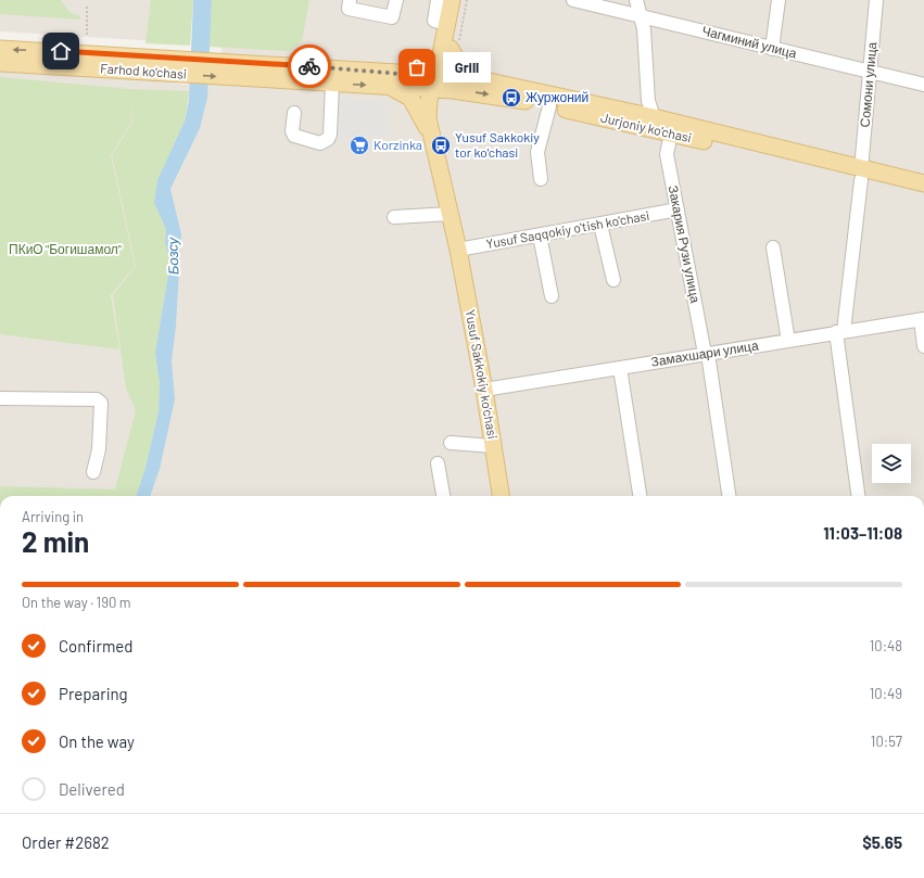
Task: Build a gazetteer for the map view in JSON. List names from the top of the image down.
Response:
{
  "streets": {
    "main road": ["Farhod ko'chasi", "Jurjoniy ko'chasi", "Yusuf Sakkokiy ko'chasi"],
    "street": [
      "Чагминий улица",
      "Сомони улица",
      "Yusuf Saqqokiy o'tish ko'chasi",
      "Закария Рузи улица",
      "Замахшари улица"
    ]
  },
  "crossings": [
    ["Чагминий улица", "Сомони улица"],
    ["Farhod ko'chasi", "Jurjoniy ko'chasi"],
    ["Сомони улица", "Jurjoniy ko'chasi"],
    ["Сомони улица", "Замахшари улица"],
    ["Jurjoniy ko'chasi", "Закария Рузи улица"],
    ["Jurjoniy ko'chasi", "Yusuf Sakkokiy ko'chasi"],
    ["Yusuf Saqqokiy o'tish ko'chasi", "Закария Рузи улица"],
    ["Yusuf Saqqokiy o'tish ko'chasi", "Yusuf Sakkokiy ko'chasi"],
    ["Закария Рузи улица", "Замахшари улица"],
    ["Замахшари улица", "Yusuf Sakkokiy ko'chasi"]
  ],
  "water": ["Бозсу"],
  "parks": ["ПКиО \"Богишамол\""],
  "places": {
    "other": ["Grill"],
    "bus stop": ["Журжоний", "Yusuf Sakkokiy tor ko'chasi"],
    "supermarket": ["Korzinka"]
  },
  "page": {
    "bubble": "Grill",
    "heading": ["2 min", "Arriving in", "11:03–11:08"],
    "panel": ["Order #2682", "$5.65"],
    "bar": "On the way · 190 m",
    "list": [
      ["Confirmed", "10:48"],
      ["Preparing", "10:49"],
      ["On the way", "10:57"],
      "Delivered"
    ]
  }
}
